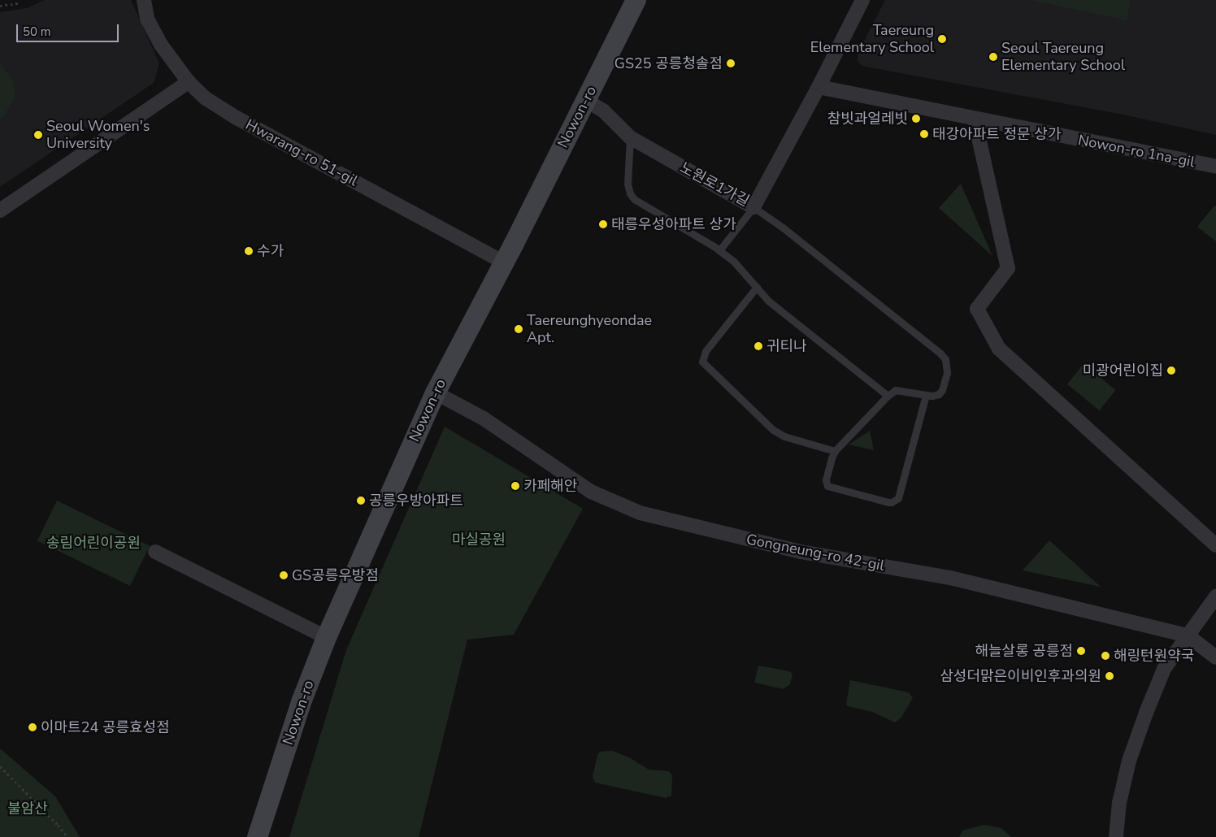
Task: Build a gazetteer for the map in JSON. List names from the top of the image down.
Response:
{
  "streets": {
    "main road": ["Nowon-ro"],
    "street": [
      "Nowon-ro 1na-gil",
      "Hwarang-ro 51-gil",
      "노원로1가길",
      "Gongneung-ro 42-gil"
    ]
  },
  "crossings": [
    ["Nowon-ro", "Hwarang-ro 51-gil"],
    ["Nowon-ro", "노원로1가길"],
    ["Nowon-ro", "Gongneung-ro 42-gil"],
    ["Nowon-ro 1na-gil", "노원로1가길"]
  ],
  "parks": ["마실공원", "송림어린이공원", "불암산"],
  "places": [
    "Taereung Elementary School",
    "Seoul Taereung Elementary School",
    "GS25 공릉청솔점",
    "참빗과얼레빗",
    "태강아파트 정문 상가",
    "Seoul Women's University",
    "태릉우성아파트 상가",
    "수가",
    "Taereunghyeondae Apt.",
    "귀티나",
    "미광어린이집",
    "카페해안",
    "공릉우방아파트",
    "GS공릉우방점",
    "해늘살롱 공릉점",
    "해링턴원약국",
    "삼성더맑은이비인후과의원",
    "이마트24 공릉효성점"
  ],
  "scale_bar": "50 m"
}
